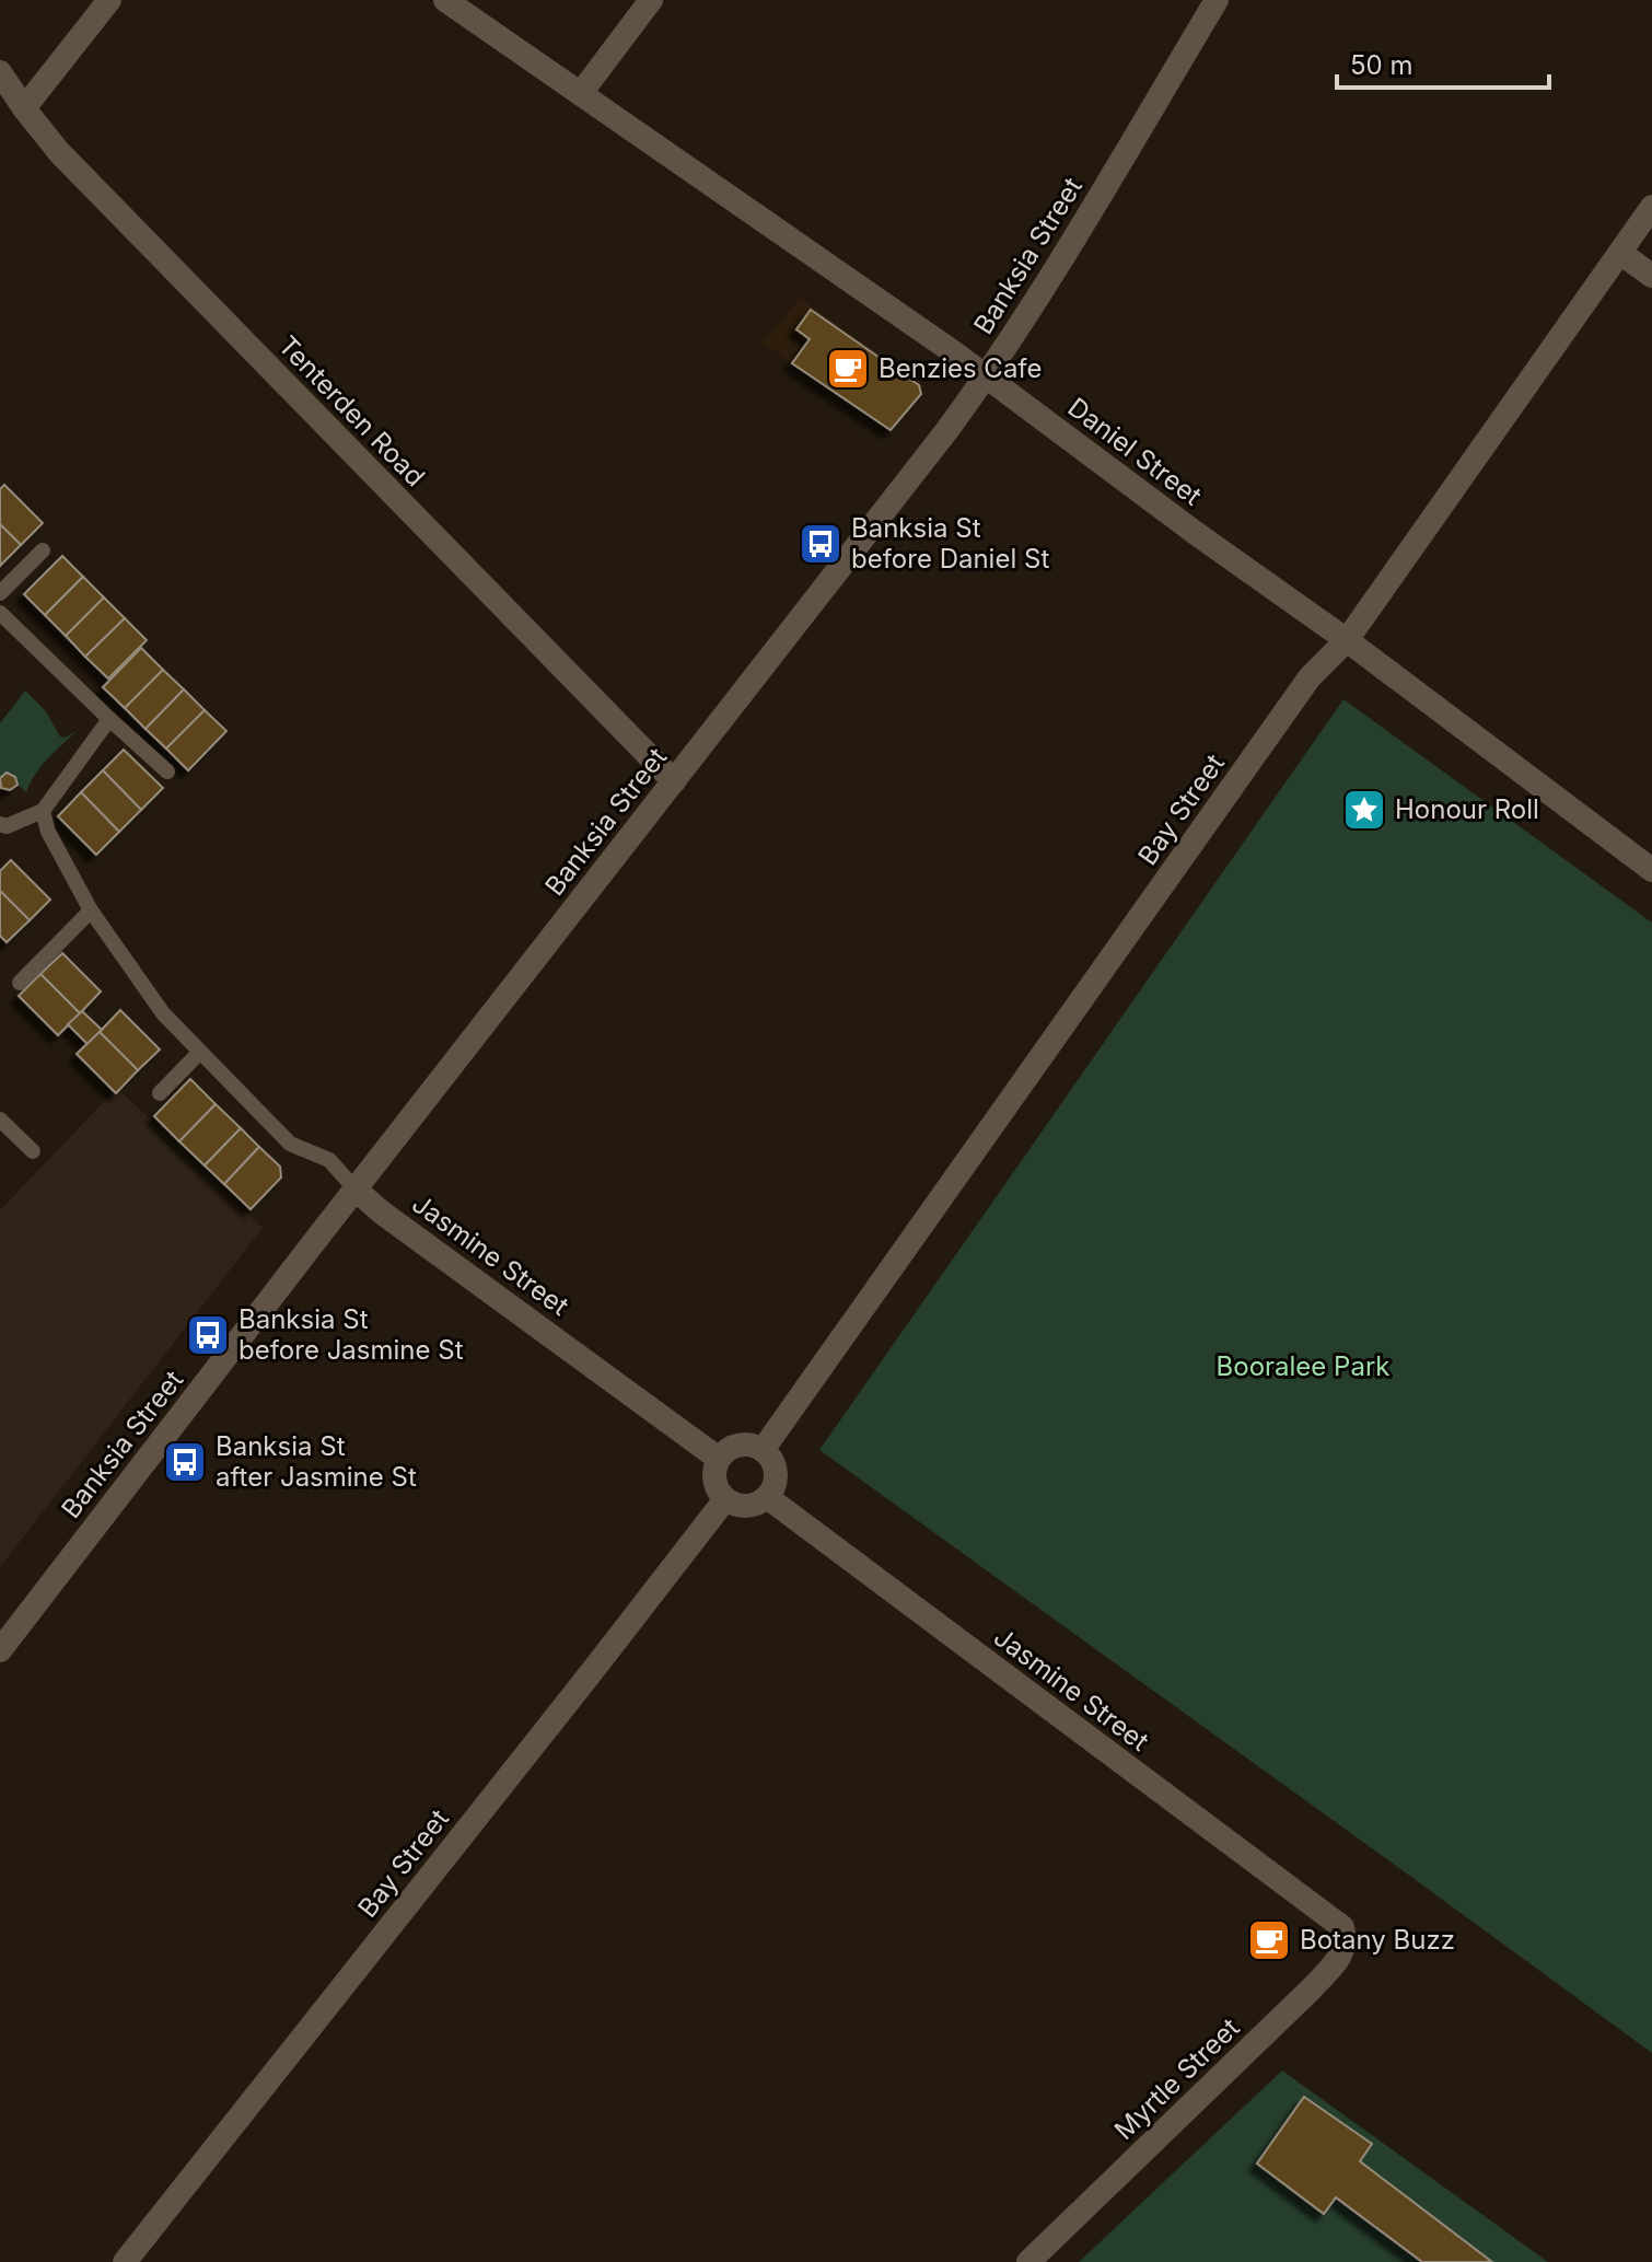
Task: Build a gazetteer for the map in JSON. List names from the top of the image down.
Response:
{
  "streets": {
    "street": [
      "Banksia Street",
      "Tenterden Road",
      "Daniel Street",
      "Bay Street",
      "Jasmine Street",
      "Myrtle Street"
    ]
  },
  "crossings": [
    ["Banksia Street", "Tenterden Road"],
    ["Banksia Street", "Daniel Street"],
    ["Banksia Street", "Jasmine Street"],
    ["Daniel Street", "Bay Street"],
    ["Bay Street", "Jasmine Street"],
    ["Jasmine Street", "Myrtle Street"]
  ],
  "parks": ["Booralee Park"],
  "places": {
    "cafe": ["Benzies Cafe", "Botany Buzz"],
    "bus stop": ["Banksia St before Daniel St", "Banksia St before Jasmine St", "Banksia St after Jasmine St"],
    "place": ["Honour Roll"]
  },
  "scale_bar": "50 m"
}
